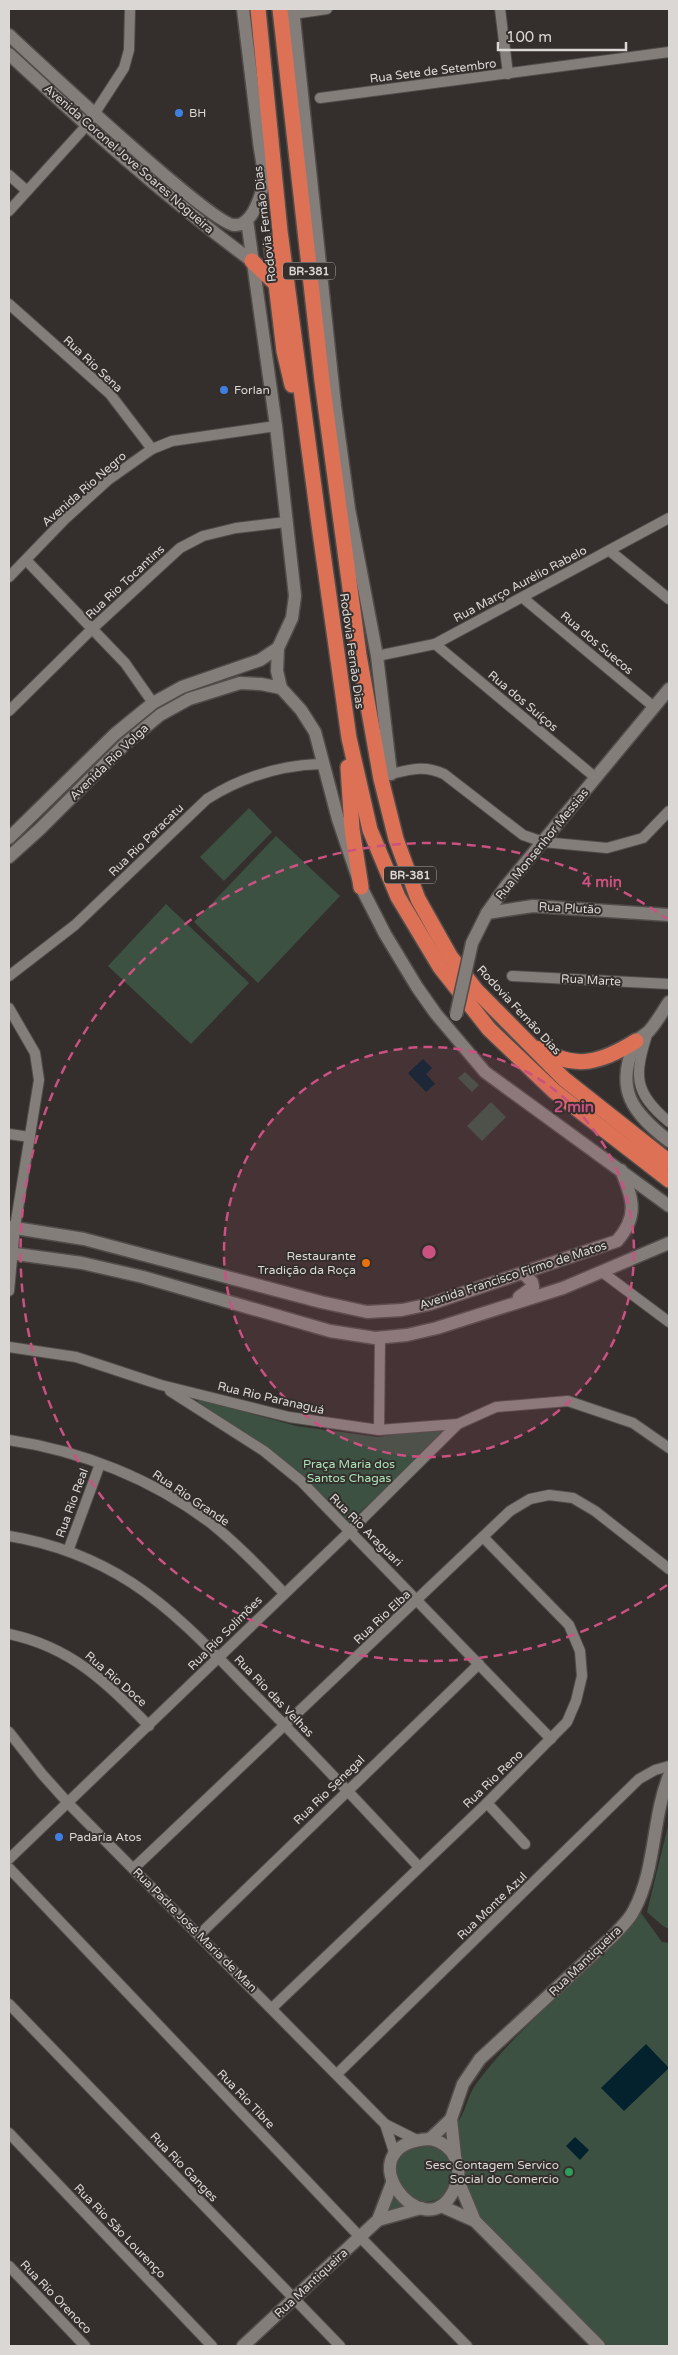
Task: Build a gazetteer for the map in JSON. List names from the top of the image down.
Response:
{
  "streets": {
    "highway": ["Rodovia Fernão Dias", "BR-381"],
    "street": [
      "Rua Sete de Setembro",
      "Avenida Coronel Jove Soares Nogueira",
      "Rua Rio Sena",
      "Avenida Rio Negro",
      "Rua Rio Tocantins",
      "Rua Março Aurélio Rabelo",
      "Rua dos Suecos",
      "Rua dos Suíços",
      "Avenida Rio Volga",
      "Rua Rio Paracatu",
      "Rua Monsenhor Messias",
      "Rua Plutão",
      "Rua Marte",
      "Avenida Francisco Firmo de Matos",
      "Rua Rio Paranaguá",
      "Rua Rio Grande",
      "Rua Rio Real",
      "Rua Rio Araguari",
      "Rua Rio Elba",
      "Rua Rio Solimões",
      "Rua Rio Doce",
      "Rua Rio das Velhas",
      "Rua Rio Reno",
      "Rua Rio Senegal",
      "Rua Monte Azul",
      "Rua Padre José Maria de Man",
      "Rua Mantiqueira",
      "Rua Rio Tibre",
      "Rua Rio Ganges",
      "Rua Rio São Lourenço",
      "Rua Rio Orenoco"
    ]
  },
  "crossings": [
    ["Avenida Coronel Jove Soares Nogueira", "Rodovia Fernão Dias"],
    ["Rodovia Fernão Dias", "BR-381"],
    ["Rodovia Fernão Dias", "Avenida Rio Negro"],
    ["Rodovia Fernão Dias", "Rua Rio Tocantins"],
    ["Rodovia Fernão Dias", "Rua Março Aurélio Rabelo"],
    ["Rodovia Fernão Dias", "Avenida Rio Volga"],
    ["Rodovia Fernão Dias", "Rua Rio Paracatu"],
    ["Rodovia Fernão Dias", "Rua Monsenhor Messias"],
    ["Rodovia Fernão Dias", "Avenida Francisco Firmo de Matos"],
    ["Rua Rio Sena", "Avenida Rio Negro"],
    ["Rua Março Aurélio Rabelo", "Rua dos Suecos"],
    ["Rua Março Aurélio Rabelo", "Rua dos Suíços"],
    ["Rua dos Suecos", "Rua Monsenhor Messias"],
    ["Rua dos Suíços", "Rua Monsenhor Messias"],
    ["Rua Monsenhor Messias", "Rua Plutão"],
    ["Rua Rio Paranaguá", "Rua Rio Araguari"],
    ["Rua Rio Paranaguá", "Rua Rio Solimões"],
    ["Rua Rio Grande", "Rua Rio Real"],
    ["Rua Rio Grande", "Rua Rio Solimões"],
    ["Rua Rio Real", "Rua Rio das Velhas"],
    ["Rua Rio Araguari", "Rua Rio Elba"],
    ["Rua Rio Araguari", "Rua Rio Solimões"],
    ["Rua Rio Araguari", "Rua Rio Reno"],
    ["Rua Rio Araguari", "Rua Rio Senegal"],
    ["Rua Rio Elba", "Rua Rio das Velhas"],
    ["Rua Rio Elba", "Rua Rio Reno"],
    ["Rua Rio Elba", "Rua Padre José Maria de Man"],
    ["Rua Rio Solimões", "Rua Rio Doce"],
    ["Rua Rio Solimões", "Rua Rio das Velhas"],
    ["Rua Rio Solimões", "Rua Padre José Maria de Man"],
    ["Rua Rio das Velhas", "Rua Rio Reno"],
    ["Rua Rio das Velhas", "Rua Rio Senegal"],
    ["Rua Rio Reno", "Rua Padre José Maria de Man"],
    ["Rua Rio Senegal", "Rua Padre José Maria de Man"],
    ["Rua Monte Azul", "Rua Padre José Maria de Man"],
    ["Rua Padre José Maria de Man", "Rua Mantiqueira"],
    ["Rua Mantiqueira", "Rua Rio Tibre"],
    ["Rua Mantiqueira", "Rua Rio Ganges"]
  ],
  "parks": ["Praça Maria dos Santos Chagas"],
  "places": [
    "BH",
    "Forlan",
    "Restaurante Tradição da Roça",
    "Padaría Atos",
    "Sesc Contagem Servico Social do Comercio"
  ],
  "scale_bar": "100 m",
  "rings": ["4 min", "2 min"]
}
